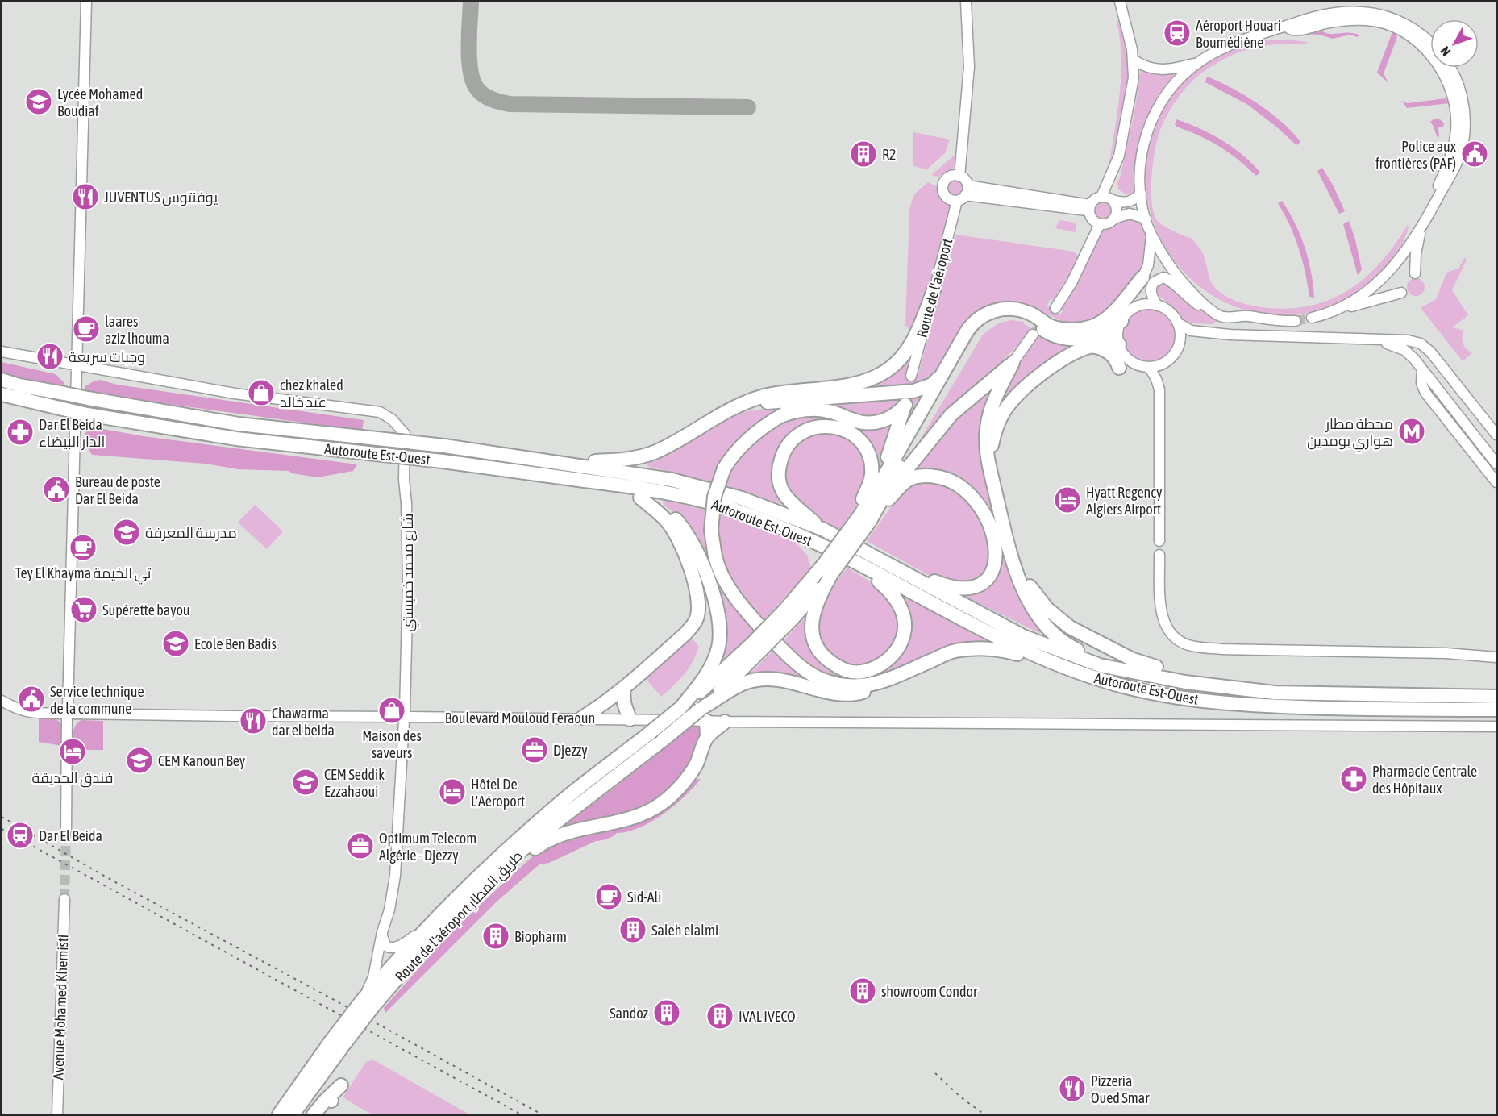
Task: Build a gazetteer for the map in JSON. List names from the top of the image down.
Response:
{
  "streets": {
    "highway": ["Autoroute Est-Ouest", "Route de l'aéroport طريق المطار"],
    "main road": [
      "Route de l'aéroport",
      "شارع محمد خميستي",
      "Boulevard Mouloud Feraoun",
      "Avenue Mohamed Khemisti"
    ]
  },
  "crossings": [
    ["شارع محمد خميستي", "Boulevard Mouloud Feraoun"],
    ["شارع محمد خميستي", "Route de l'aéroport طريق المطار"],
    ["Boulevard Mouloud Feraoun", "Route de l'aéroport طريق المطار"]
  ],
  "places": {
    "station": ["Aéroport Houari Boumédiène", "Dar El Beida"],
    "school or university": [
      "Lycée Mohamed Boudiaf",
      "مدرسة المعرفة",
      "Ecole Ben Badis",
      "CEM Kanoun Bey",
      "CEM Seddik Ezzahaoui"
    ],
    "building": [
      "R2",
      "Saleh elalmi",
      "Biopharm",
      "showroom Condor",
      "Sandoz",
      "IVAL IVECO"
    ],
    "public building": ["Police aux frontières (PAF)", "Bureau de poste Dar El Beida", "Service technique de la commune"],
    "restaurant": [
      "JUVENTUS يوفنتوس",
      "وجبات سريعة",
      "Chawarma dar el beida",
      "Pizzeria Oued Smar"
    ],
    "cafe": ["laares aziz lhouma", "Tey El Khayma تي الخيمة", "Sid-Ali"],
    "shop": ["chez khaled عند خالد", "Maison des saveurs"],
    "metro station": ["محطة مطار هواري بومدين"],
    "pharmacy": ["Dar El Beida الدار البيضاء", "Pharmacie Centrale des Hôpitaux"],
    "hotel": ["Hyatt Regency Algiers Airport", "فندق الحديقة", "Hôtel De L'Aéroport"],
    "supermarket": ["Supérette bayou"],
    "office": ["Djezzy", "Optimum Telecom Algérie - Djezzy"]
  },
  "north": "bottom left"
}
